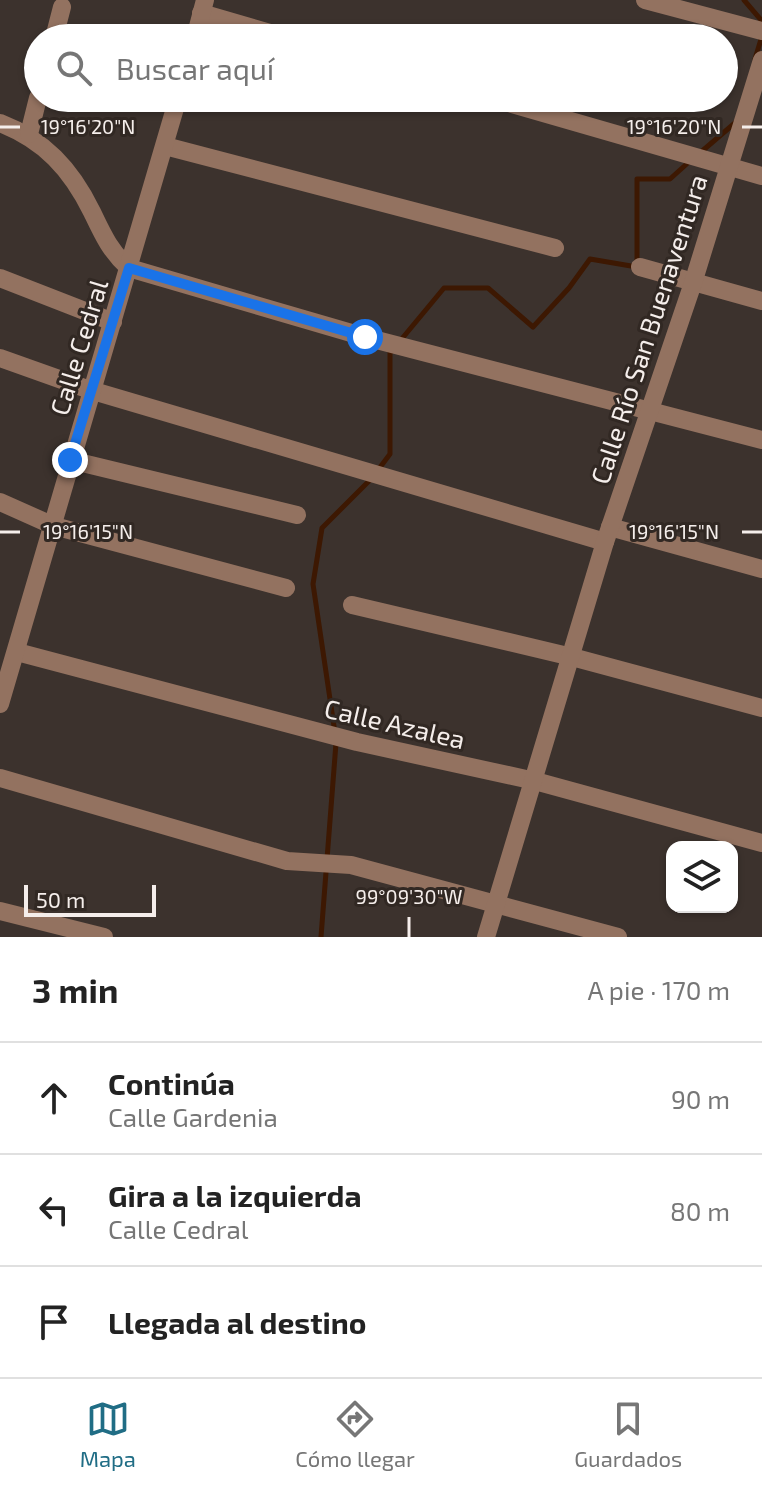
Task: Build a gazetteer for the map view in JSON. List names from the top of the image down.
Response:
{
  "streets": {
    "street": ["Calle Río San Buenaventura", "Calle Cedral", "Calle Azalea"]
  },
  "crossings": [
    ["Calle Río San Buenaventura", "Calle Azalea"],
    ["Calle Cedral", "Calle Azalea"]
  ],
  "scale_bar": "50 m",
  "page": {
    "search": "Buscar aquí",
    "scale": "50 m",
    "heading": ["3 min", "A pie · 170 m"],
    "list": [
      ["Continúa", "Calle Gardenia", "90 m"],
      ["Gira a la izquierda", "Calle Cedral", "80 m"],
      "Llegada al destino"
    ],
    "nav": ["Mapa", "Cómo llegar", "Guardados"]
  },
  "coordinates": ["19°16'20\"N", "19°16'15\"N", "99°09'30\"W"]
}
